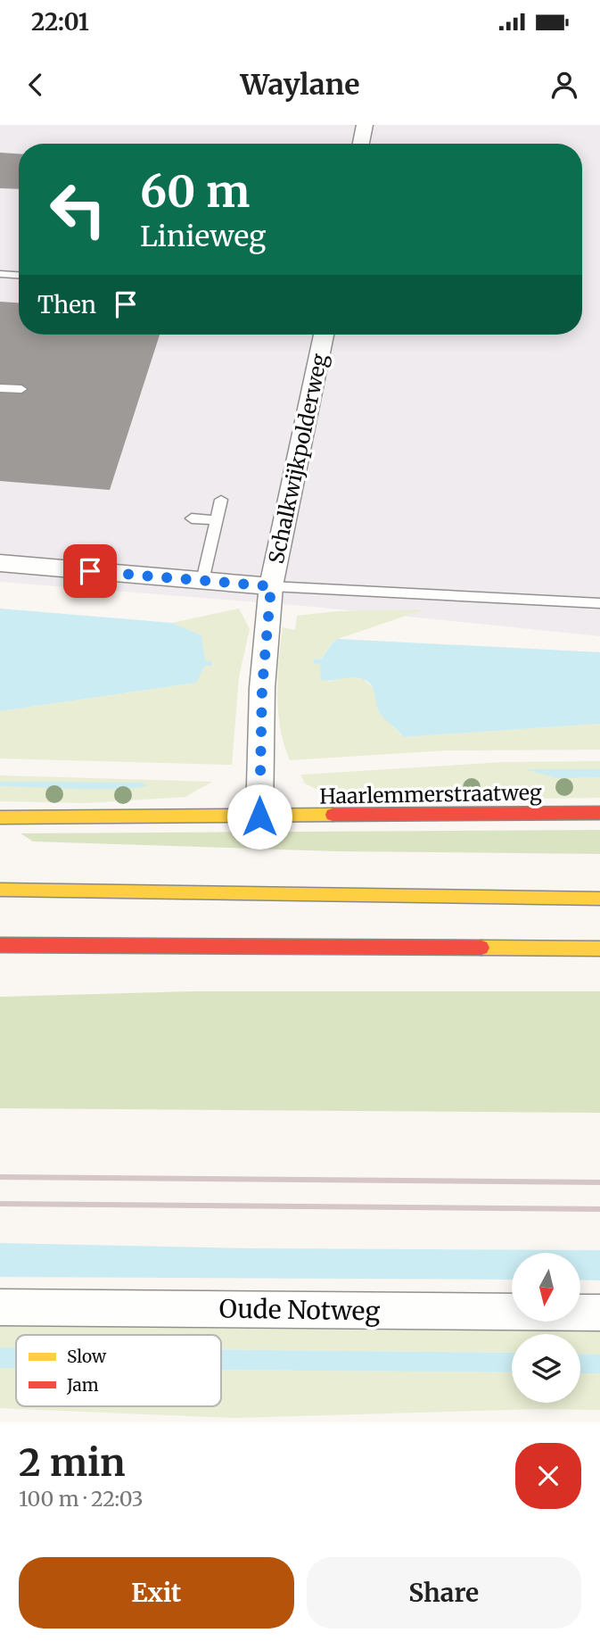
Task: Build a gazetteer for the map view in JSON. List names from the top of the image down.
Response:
{
  "streets": {
    "main road": ["Haarlemmerstraatweg"],
    "street": ["Schalkwijkpolderweg", "Oude Notweg"]
  },
  "crossings": [
    ["Schalkwijkpolderweg", "Haarlemmerstraatweg"]
  ],
  "legend": ["Slow", "Jam"],
  "north": "bottom",
  "page": {
    "status": "22:01",
    "header": "Waylane",
    "turn": ["60 m", "Linieweg"],
    "then": "Then",
    "heading": ["2 min", "100 m · 22:03"],
    "buttons": ["Exit", "Share"]
  }
}
